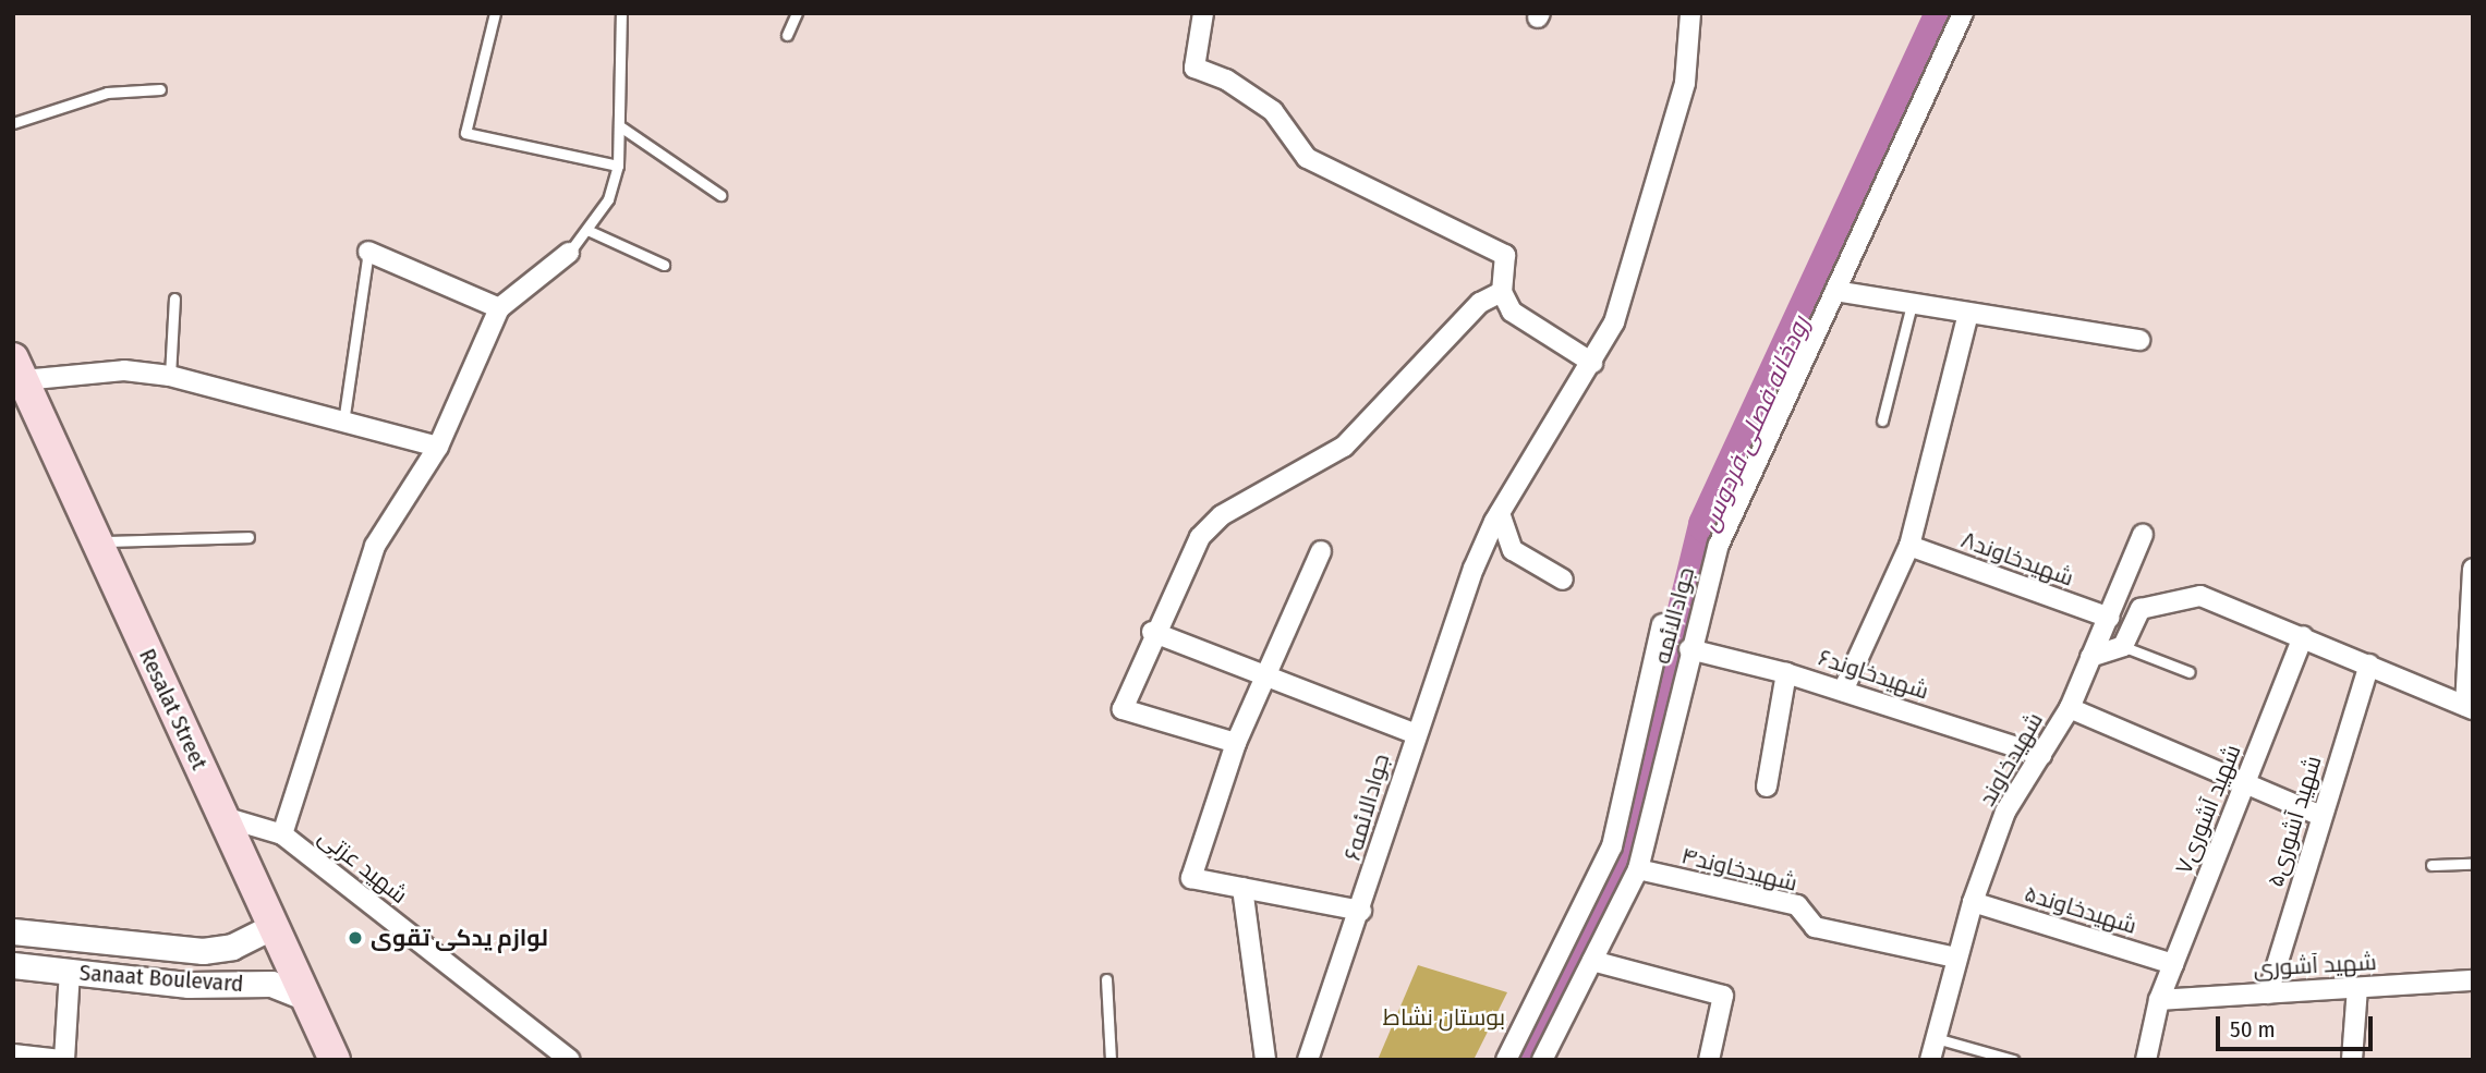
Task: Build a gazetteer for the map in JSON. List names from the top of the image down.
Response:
{
  "streets": {
    "main road": ["Resalat Street"],
    "street": [
      "شهیدخاوند۸",
      "جوادالائمه",
      "شهیدخاوند۶",
      "شهیدخاوند",
      "جوادالائمه۶",
      "شهید آشوری۷",
      "شهید آشوری۵",
      "شهید عزتی",
      "شهیدخاوند۴",
      "شهیدخاوند۵",
      "شهید آشوری",
      "Sanaat Boulevard"
    ]
  },
  "crossings": [
    ["شهیدخاوند۸", "شهیدخاوند"],
    ["جوادالائمه", "شهیدخاوند۶"],
    ["جوادالائمه", "شهیدخاوند۴"],
    ["شهیدخاوند۶", "شهیدخاوند"],
    ["Resalat Street", "شهید عزتی"],
    ["Resalat Street", "Sanaat Boulevard"],
    ["شهیدخاوند", "شهیدخاوند۴"],
    ["شهیدخاوند", "شهیدخاوند۵"],
    ["شهید آشوری۷", "شهیدخاوند۵"],
    ["شهید آشوری۷", "شهید آشوری"],
    ["شهید آشوری۵", "شهید آشوری"]
  ],
  "water": ["رودخانه فصلی فردوس"],
  "parks": ["بوستان نشاط"],
  "places": ["لوازم یدکی تقوی"],
  "scale_bar": "50 m"
}
